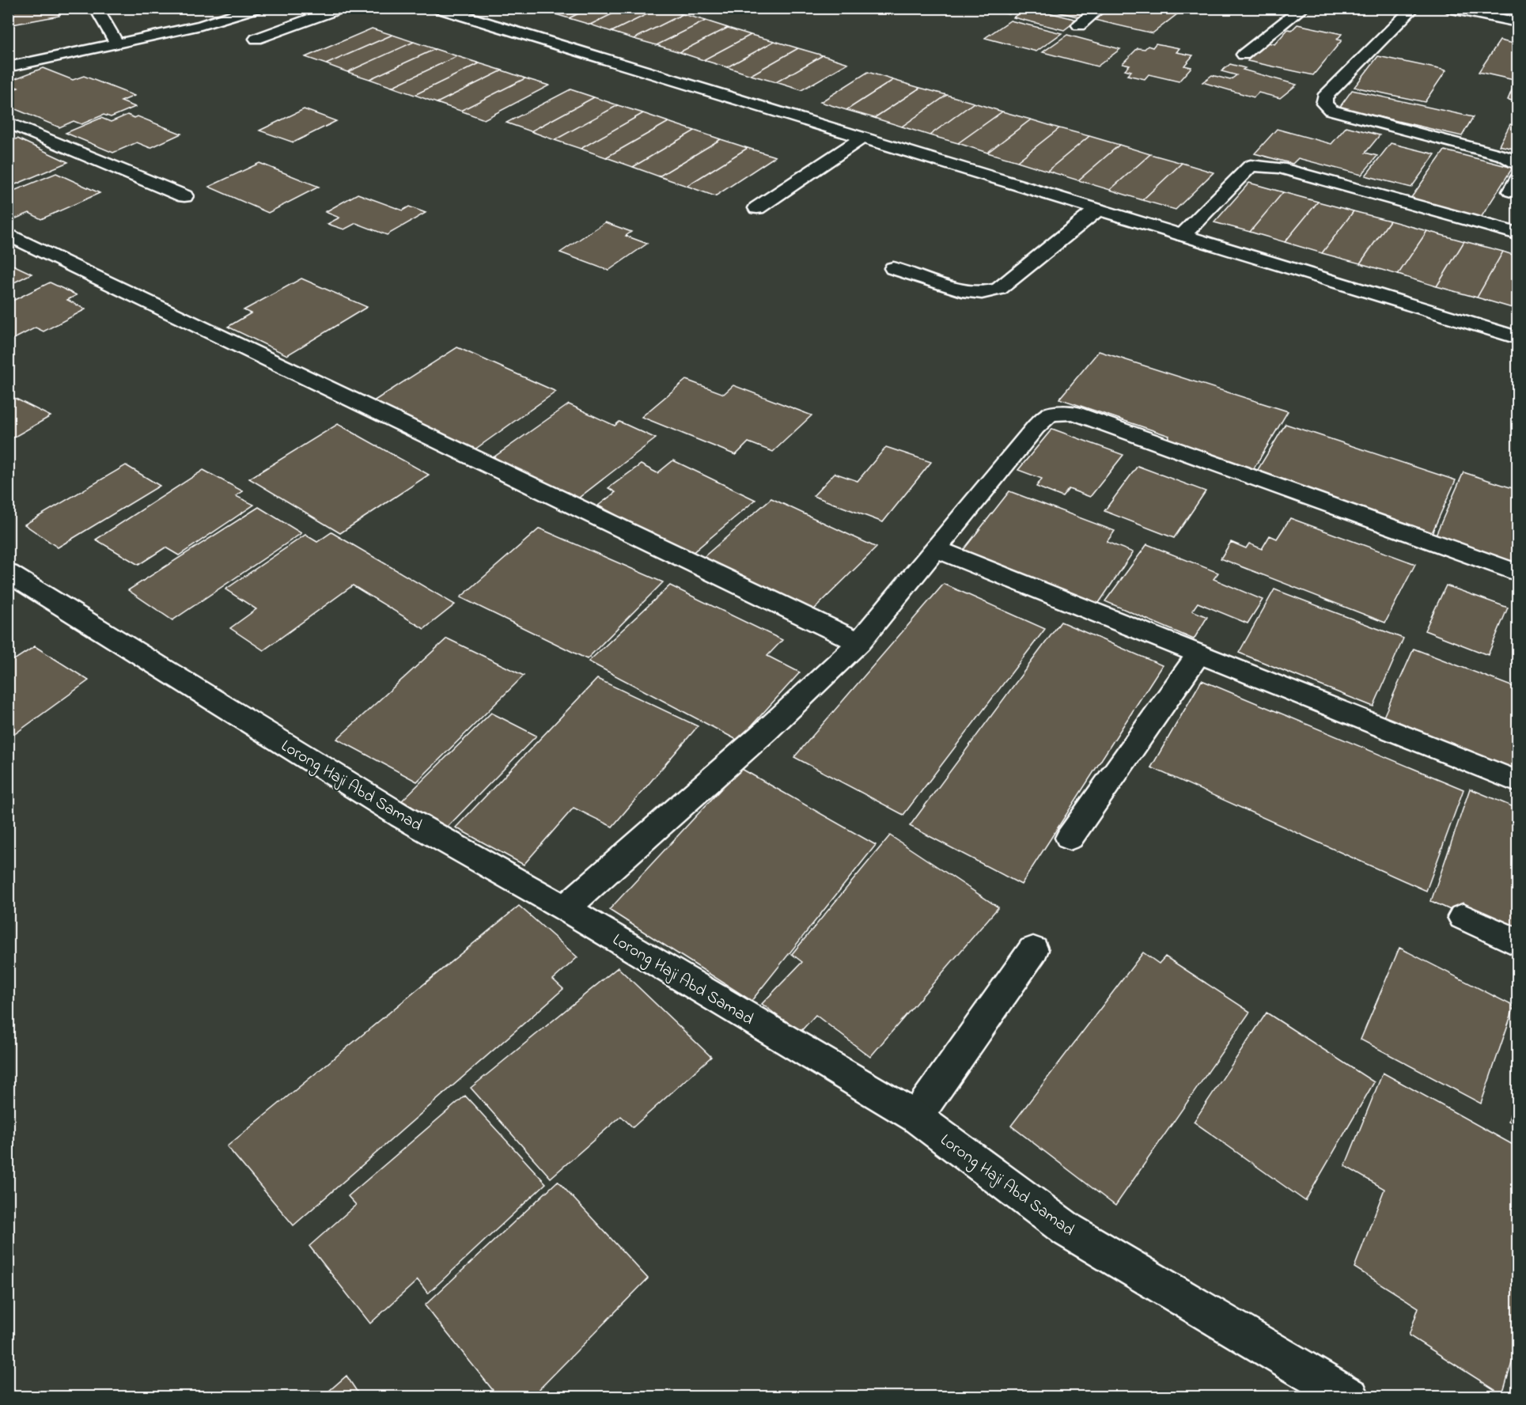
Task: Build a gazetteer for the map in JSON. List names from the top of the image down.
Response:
{
  "streets": {
    "street": ["Lorong Haji Abd Samad"]
  }
}
